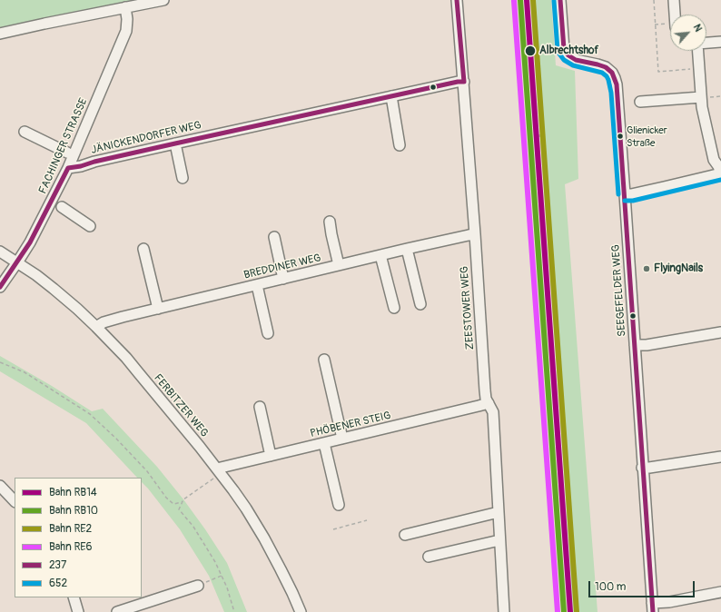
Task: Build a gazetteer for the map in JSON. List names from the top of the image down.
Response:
{
  "streets": {
    "street": [
      "JÄNICKENDORFER WEG",
      "FACHINGER STRASSE",
      "BREDDINER WEG",
      "SEEGEFELDER WEG",
      "ZEESTOWER WEG",
      "FERBITZER WEG",
      "PHÖBENER STEIG"
    ]
  },
  "crossings": [
    ["JÄNICKENDORFER WEG", "FACHINGER STRASSE"],
    ["JÄNICKENDORFER WEG", "ZEESTOWER WEG"],
    ["FACHINGER STRASSE", "FERBITZER WEG"],
    ["BREDDINER WEG", "ZEESTOWER WEG"],
    ["BREDDINER WEG", "FERBITZER WEG"],
    ["ZEESTOWER WEG", "PHÖBENER STEIG"],
    ["FERBITZER WEG", "PHÖBENER STEIG"]
  ],
  "places": ["Albrechtshof", "Glienicker Straße", "FlyingNails"],
  "lines": [
    "rail line RB14",
    "rail line RB10",
    "rail line RE2",
    "transit line 237",
    "rail line RE6",
    "transit line 652"
  ],
  "legend": [
    "Bahn RB14",
    "Bahn RB10",
    "Bahn RE2",
    "Bahn RE6",
    "237",
    "652"
  ],
  "scale_bar": "100 m",
  "north": "top right"
}
